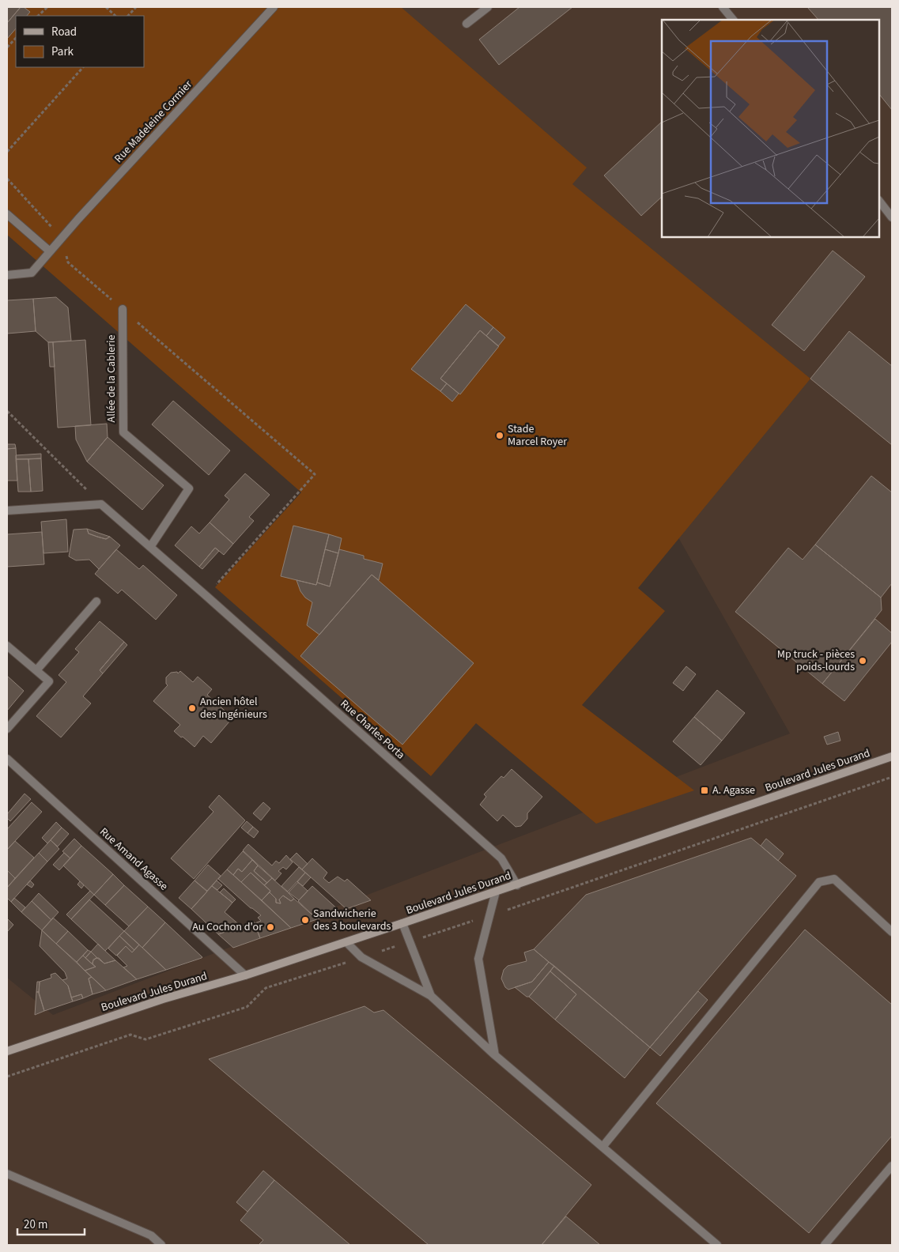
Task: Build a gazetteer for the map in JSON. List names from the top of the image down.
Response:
{
  "streets": {
    "main road": ["Boulevard Jules Durand"],
    "street": [
      "Rue Madeleine Cormier",
      "Allée de la Cablerie",
      "Rue Charles Porta",
      "Rue Amand Agasse"
    ]
  },
  "crossings": [
    ["Rue Charles Porta", "Boulevard Jules Durand"],
    ["Boulevard Jules Durand", "Rue Amand Agasse"]
  ],
  "places": {
    "other": [
      "Stade Marcel Royer",
      "Mp truck - pièces poids-lourds",
      "Ancien hôtel des Ingénieurs",
      "Sandwicherie des 3 boulevards",
      "Au Cochon d'or"
    ],
    "transit": ["A. Agasse"]
  },
  "legend": ["Road", "Park"],
  "scale_bar": "20 m"
}
